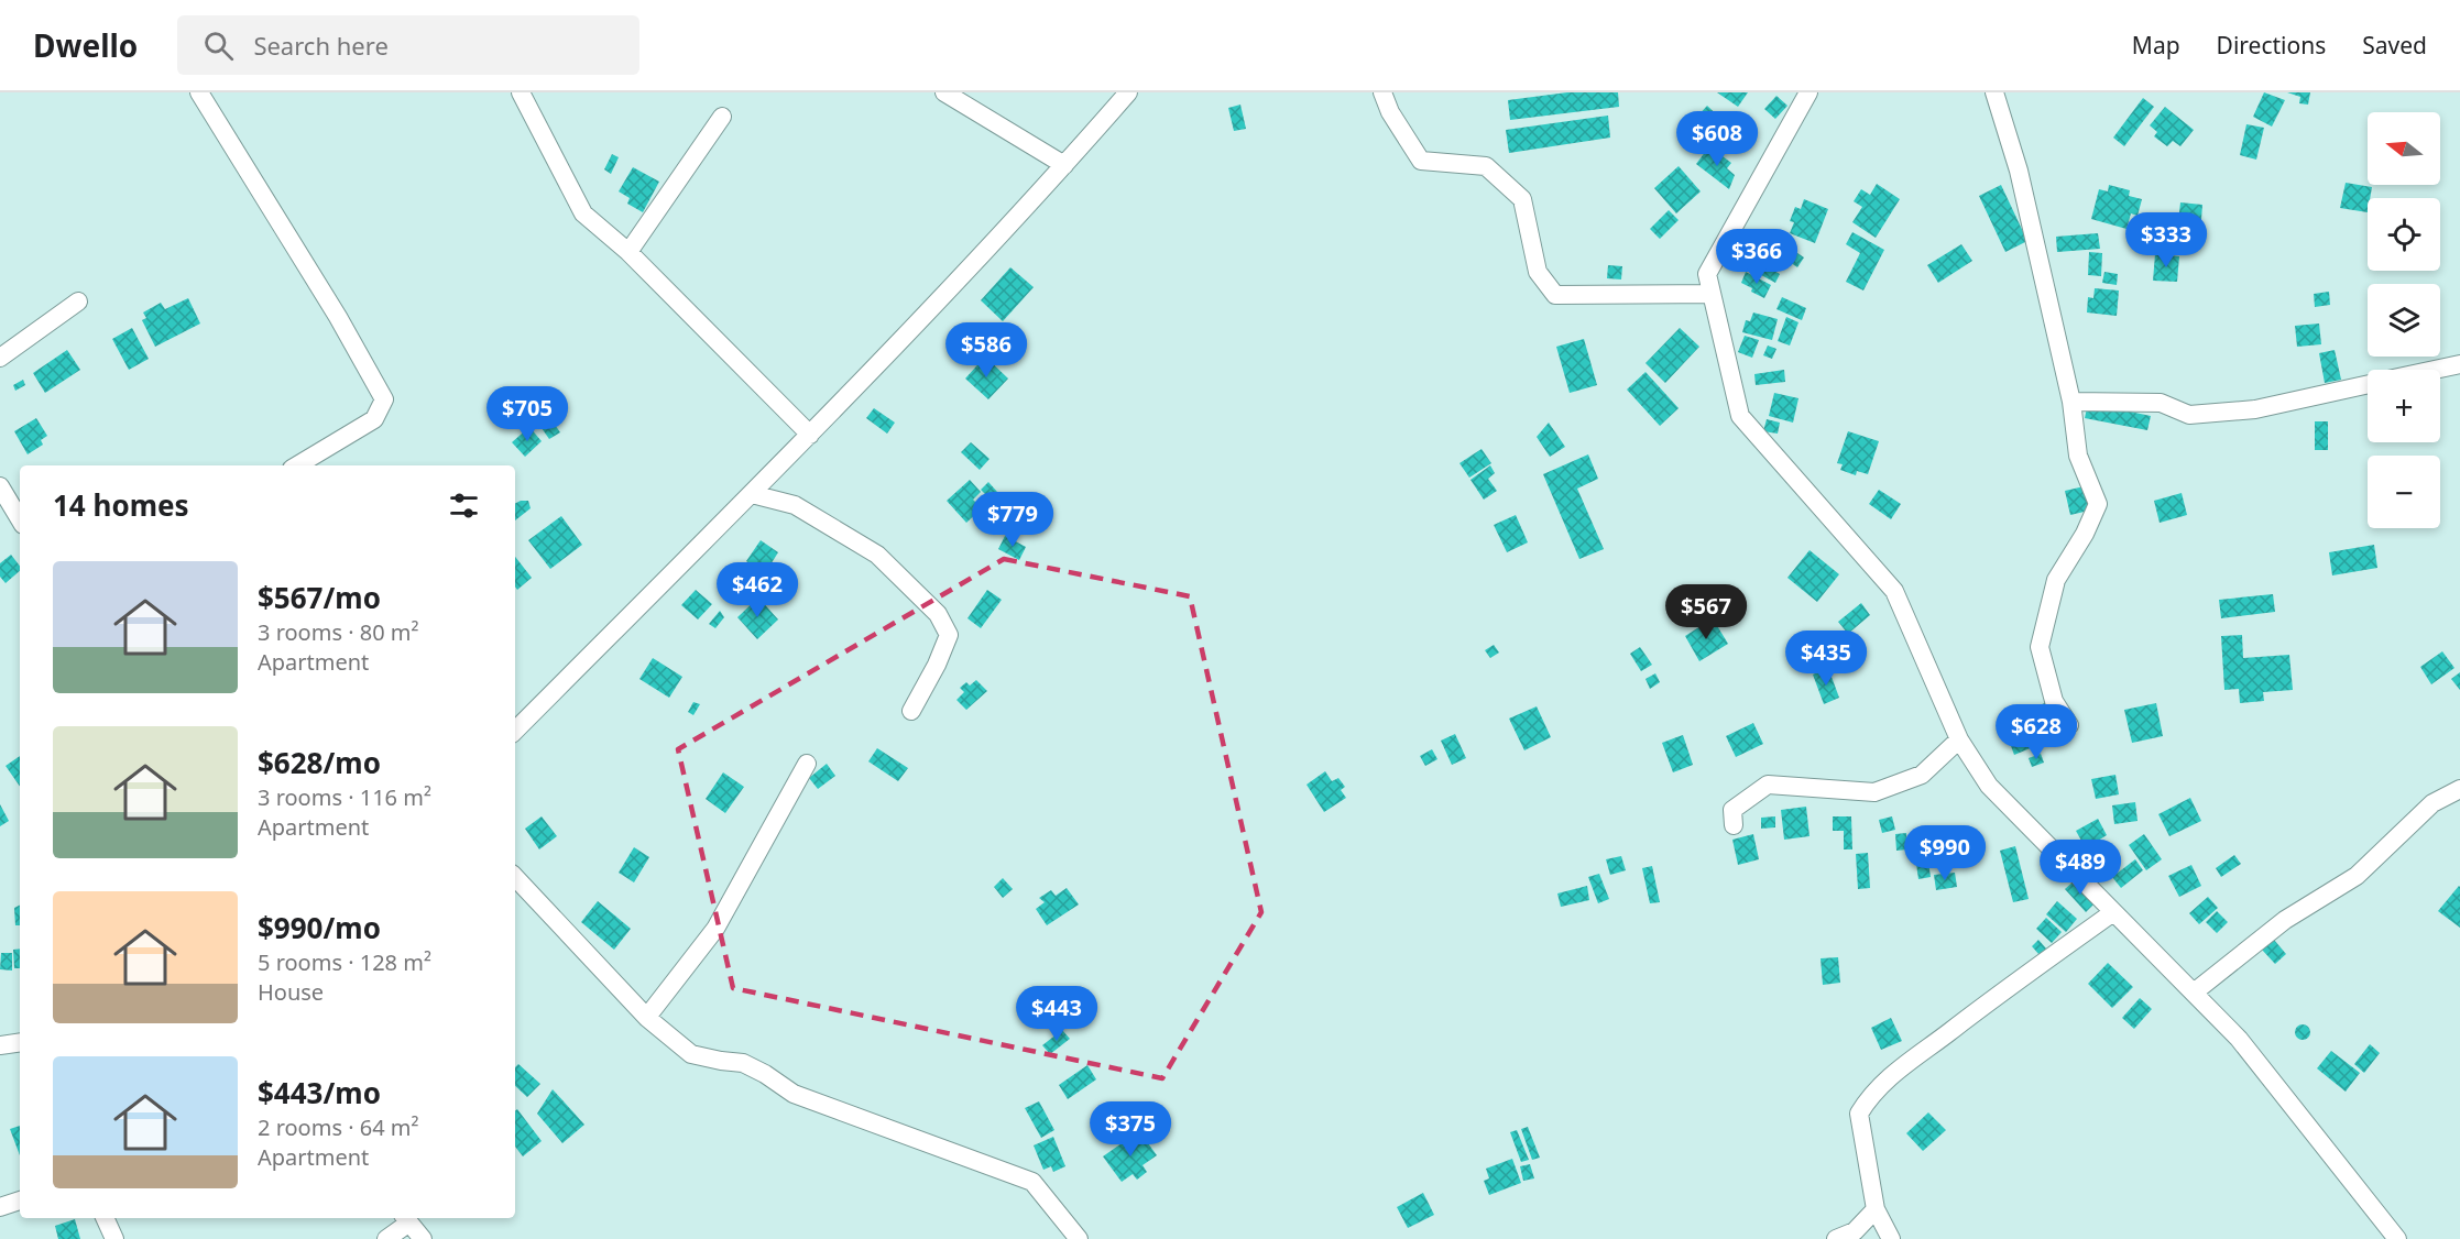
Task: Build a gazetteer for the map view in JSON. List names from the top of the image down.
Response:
{
  "north": "left",
  "page": {
    "header": "Dwello",
    "search": "Search here",
    "nav": ["Map", "Directions", "Saved"],
    "price": [
      "$608",
      "$333",
      "$366",
      "$586",
      "$705",
      "$779",
      "$462",
      "$567",
      "$435",
      "$628",
      "$990",
      "$489",
      "$443",
      "$375"
    ],
    "map_buttons": ["+", "−"],
    "heading": "14 homes",
    "list": [
      {
        "name": "$567/mo",
        "note": "3 rooms · 80 m² · Apartment"
      },
      {
        "name": "$628/mo",
        "note": "3 rooms · 116 m² · Apartment"
      },
      {
        "name": "$990/mo",
        "note": "5 rooms · 128 m² · House"
      },
      {
        "name": "$443/mo",
        "note": "2 rooms · 64 m² · Apartment"
      }
    ]
  }
}
